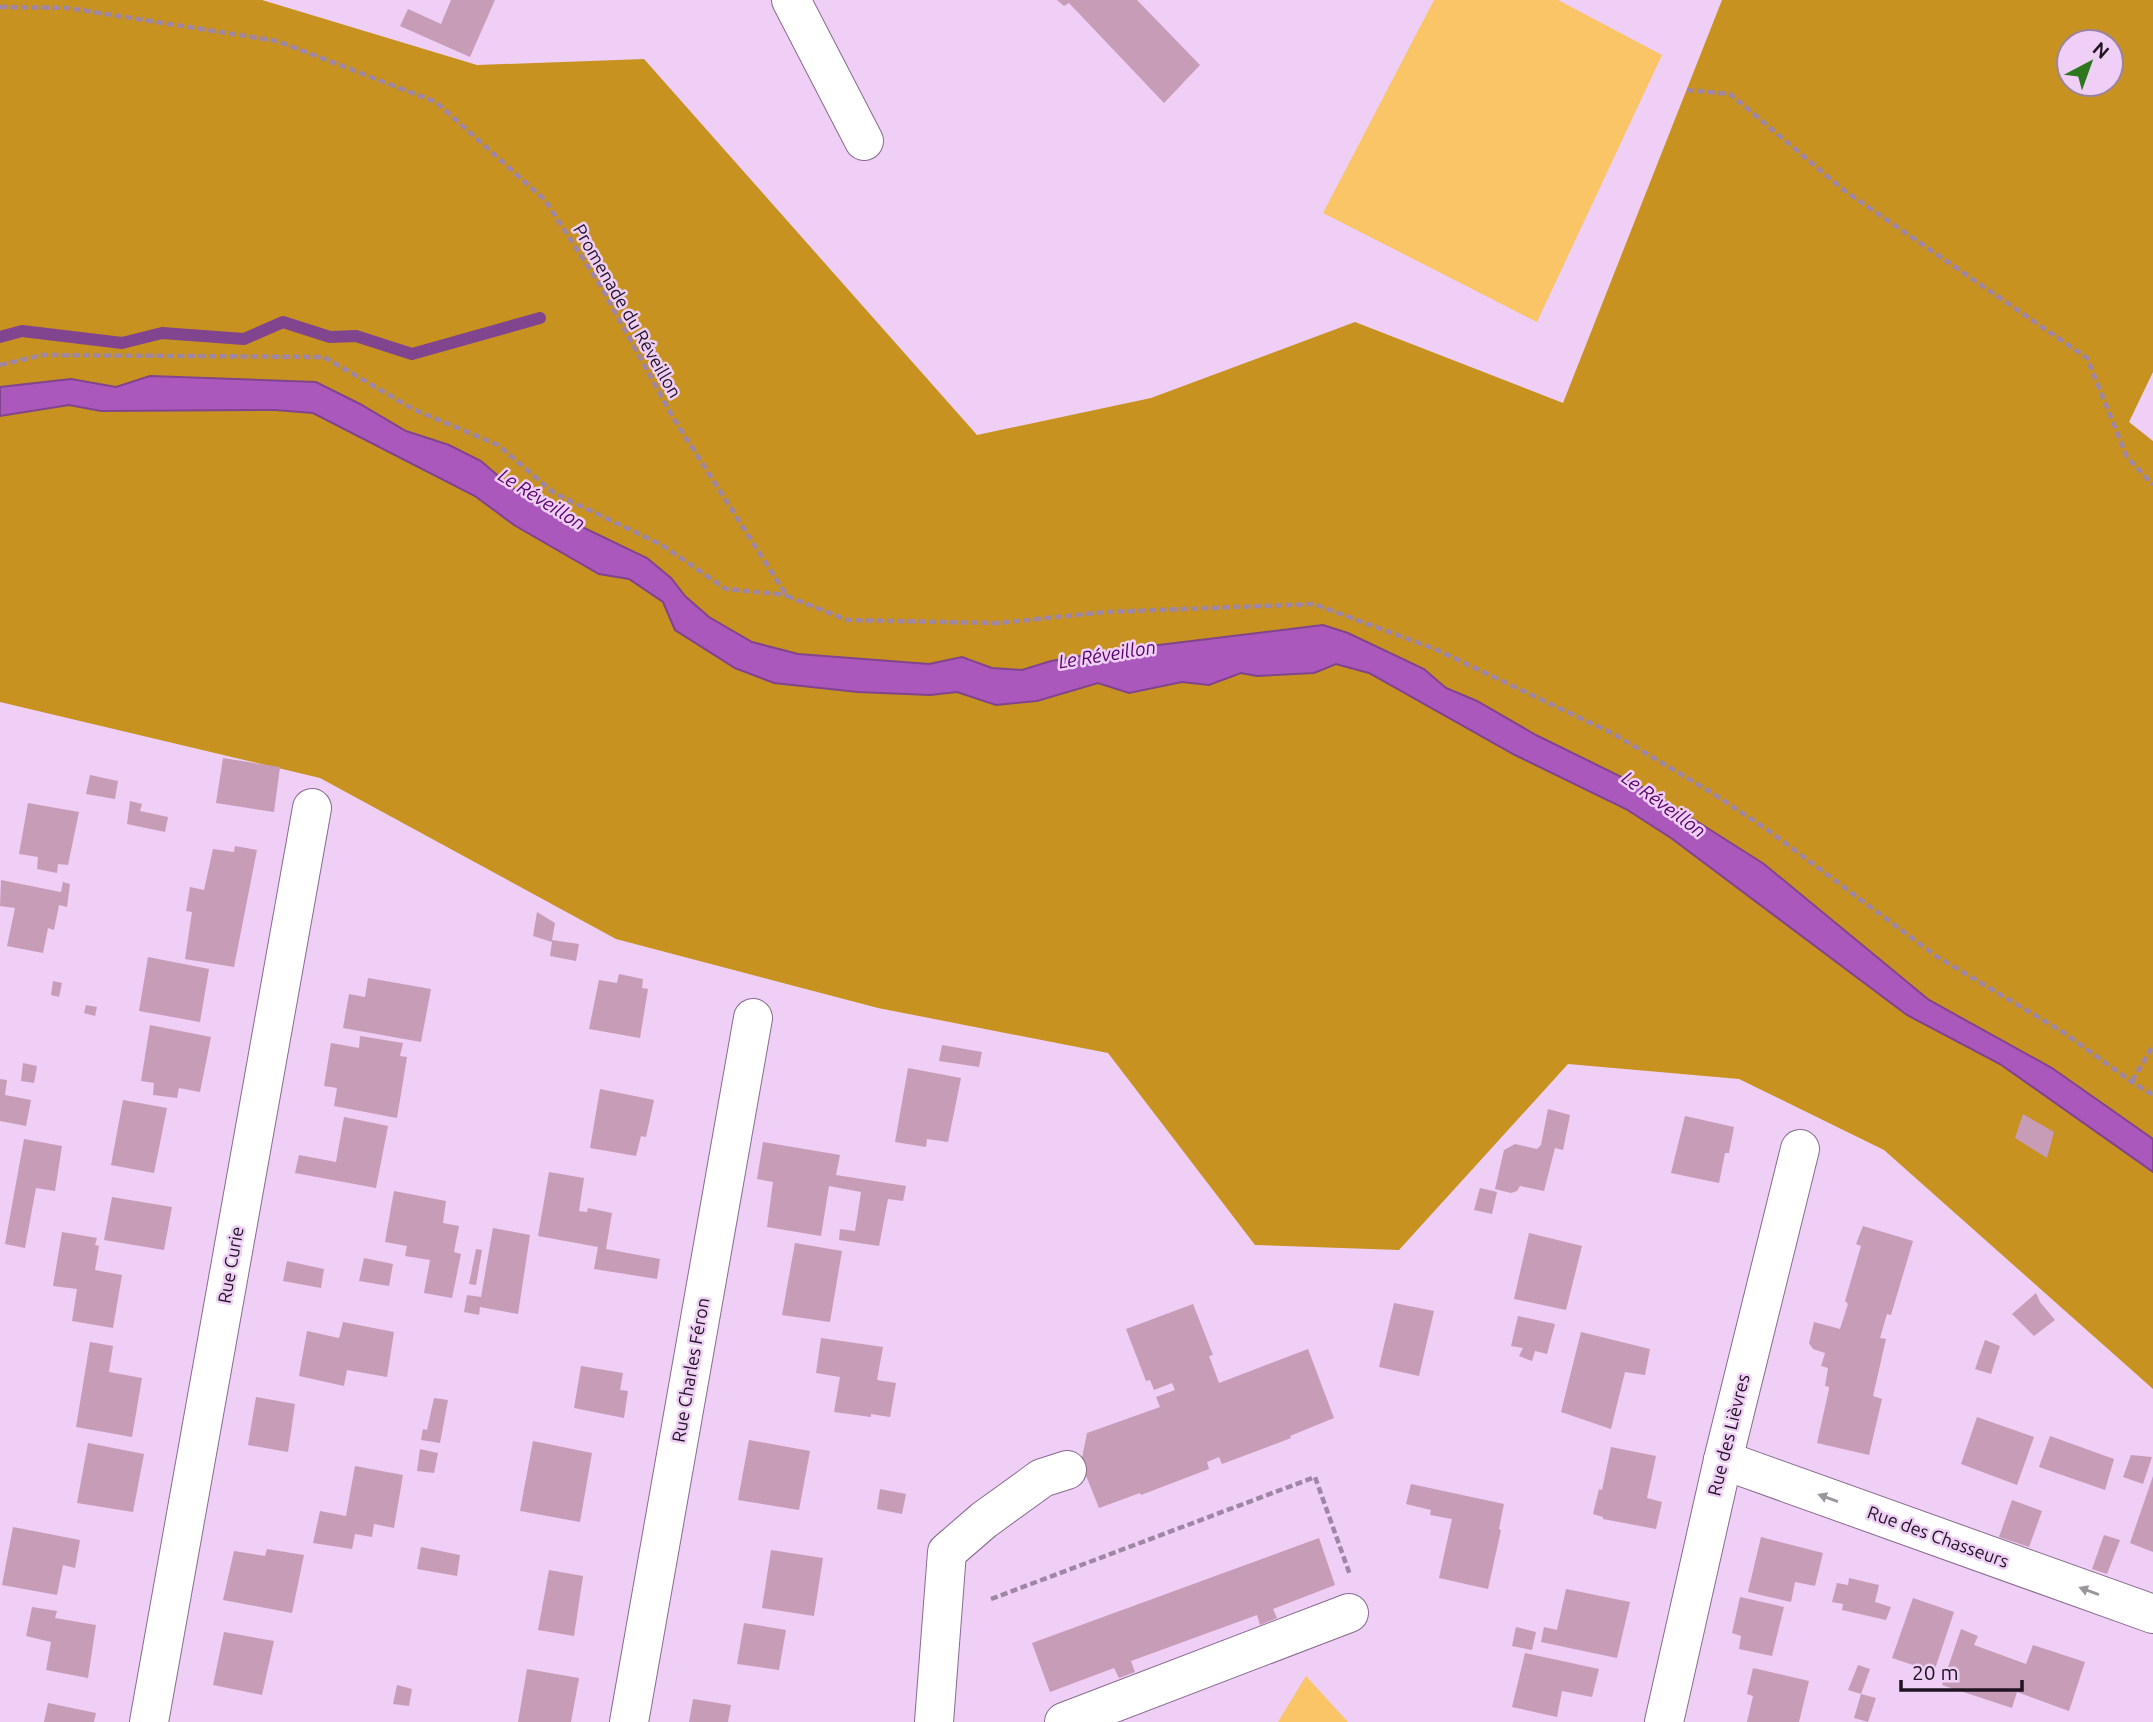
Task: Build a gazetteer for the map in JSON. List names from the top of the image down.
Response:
{
  "streets": {
    "street": [
      "Rue Curie",
      "Rue Charles Féron",
      "Rue des Lièvres",
      "Rue des Chasseurs"
    ],
    "path": ["Promenade du Réveillon"]
  },
  "crossings": [
    ["Rue des Lièvres", "Rue des Chasseurs"]
  ],
  "one_way": ["Rue des Chasseurs"],
  "water": ["Le Réveillon"],
  "scale_bar": "20 m",
  "north": "top right"
}
